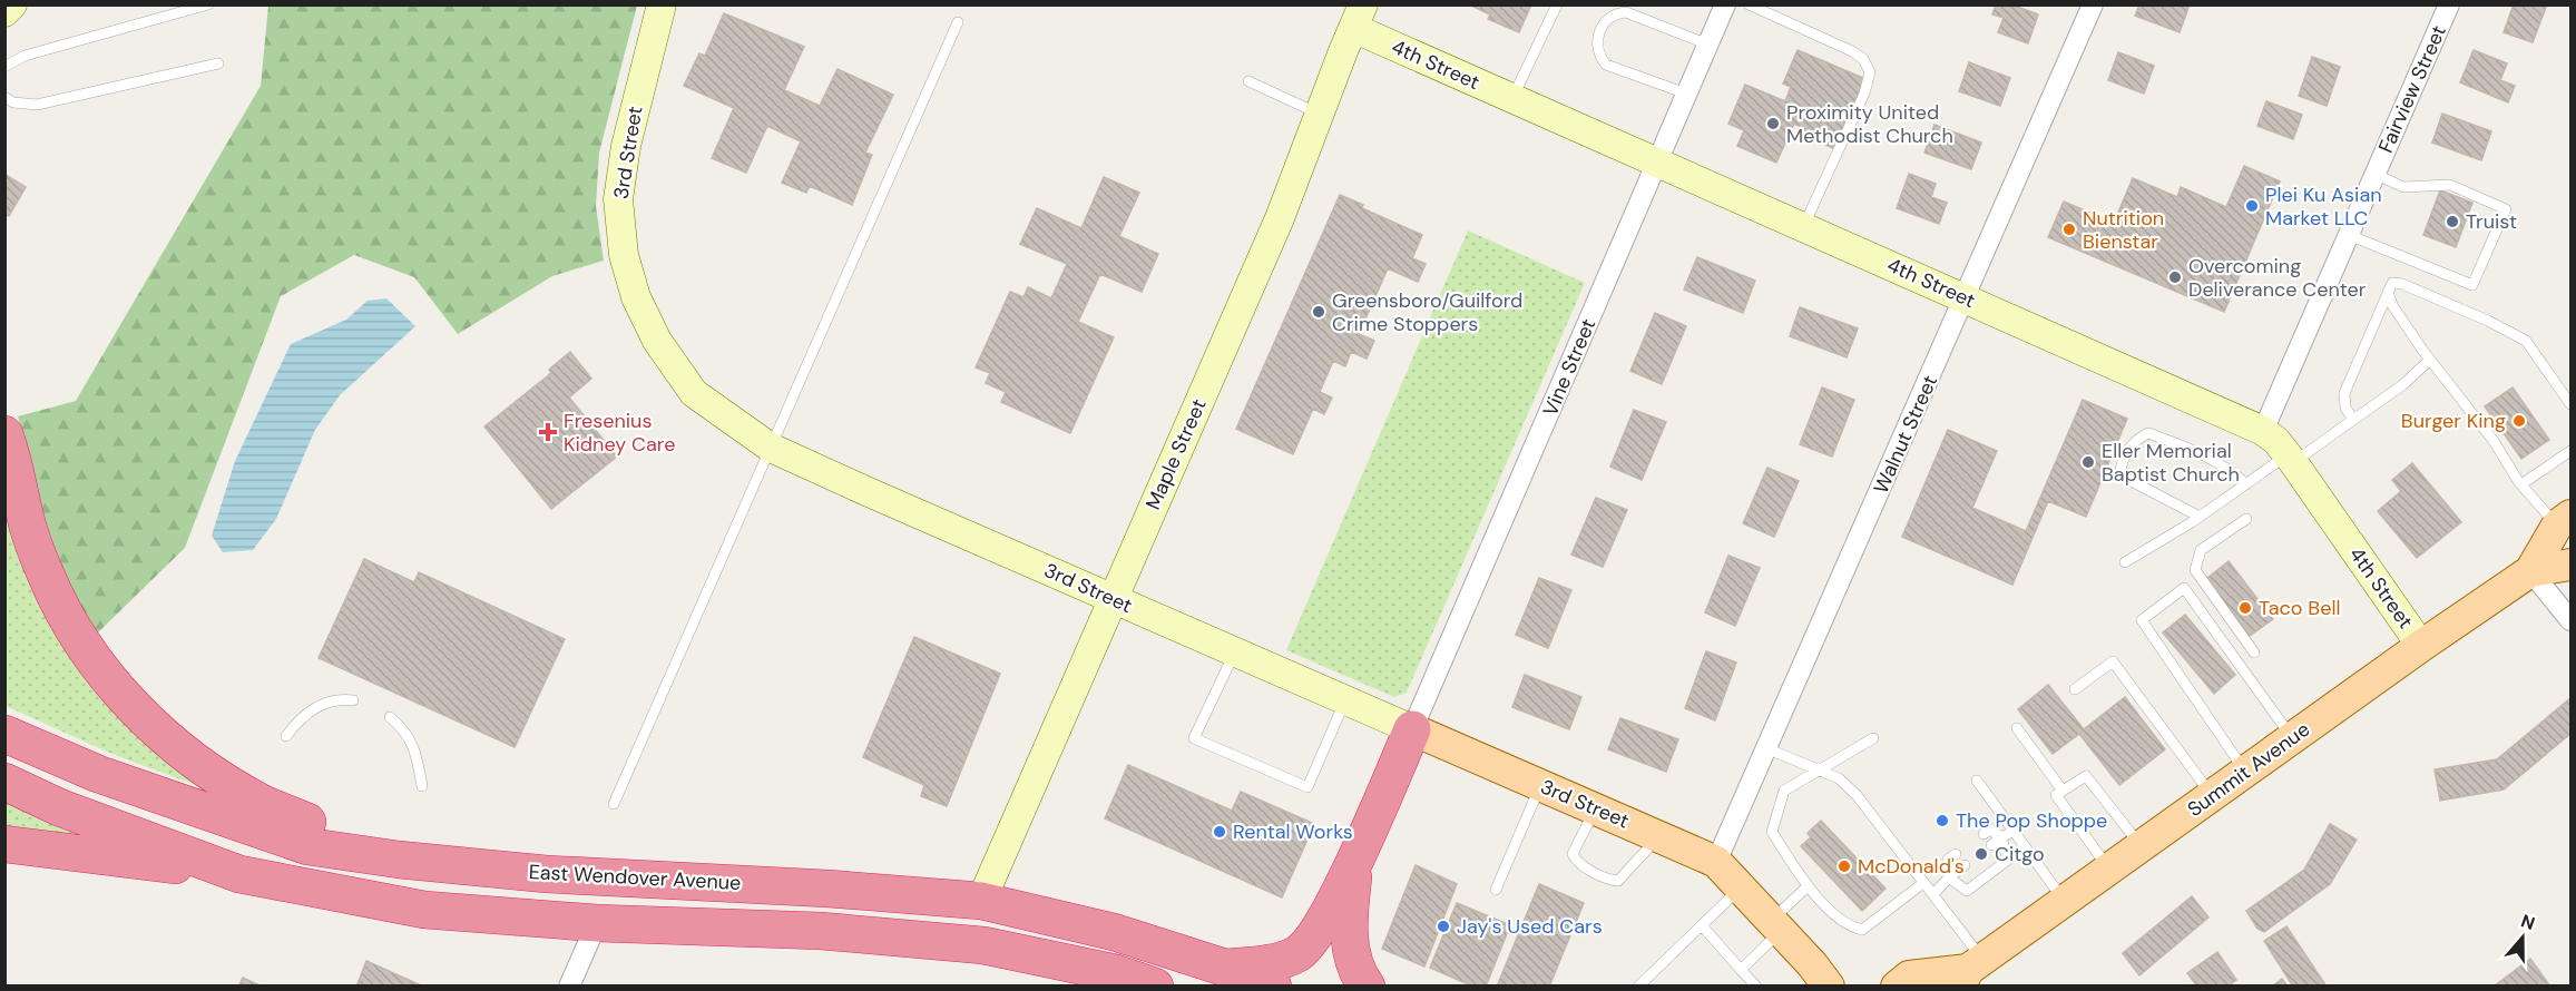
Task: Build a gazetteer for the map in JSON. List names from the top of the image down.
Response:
{
  "streets": {
    "highway": ["East Wendover Avenue"],
    "main road": ["3rd Street", "Summit Avenue"],
    "street": [
      "4th Street",
      "Fairview Street",
      "Vine Street",
      "Walnut Street",
      "Maple Street"
    ]
  },
  "crossings": [
    ["4th Street", "Fairview Street"],
    ["4th Street", "Vine Street"],
    ["4th Street", "Walnut Street"],
    ["4th Street", "Maple Street"],
    ["4th Street", "Summit Avenue"],
    ["3rd Street", "Vine Street"],
    ["3rd Street", "Walnut Street"],
    ["3rd Street", "Maple Street"],
    ["Maple Street", "East Wendover Avenue"]
  ],
  "places": {
    "other": [
      "Proximity United Methodist Church",
      "Plei Ku Asian Market LLC",
      "Truist",
      "Nutrition Bienstar",
      "Overcoming Deliverance Center",
      "Greensboro/Guilford Crime Stoppers",
      "Burger King",
      "Eller Memorial Baptist Church",
      "Taco Bell",
      "The Pop Shoppe",
      "Rental Works",
      "Citgo",
      "McDonald's",
      "Jay's Used Cars"
    ],
    "health": ["Fresenius Kidney Care"]
  },
  "north": "top"
}
